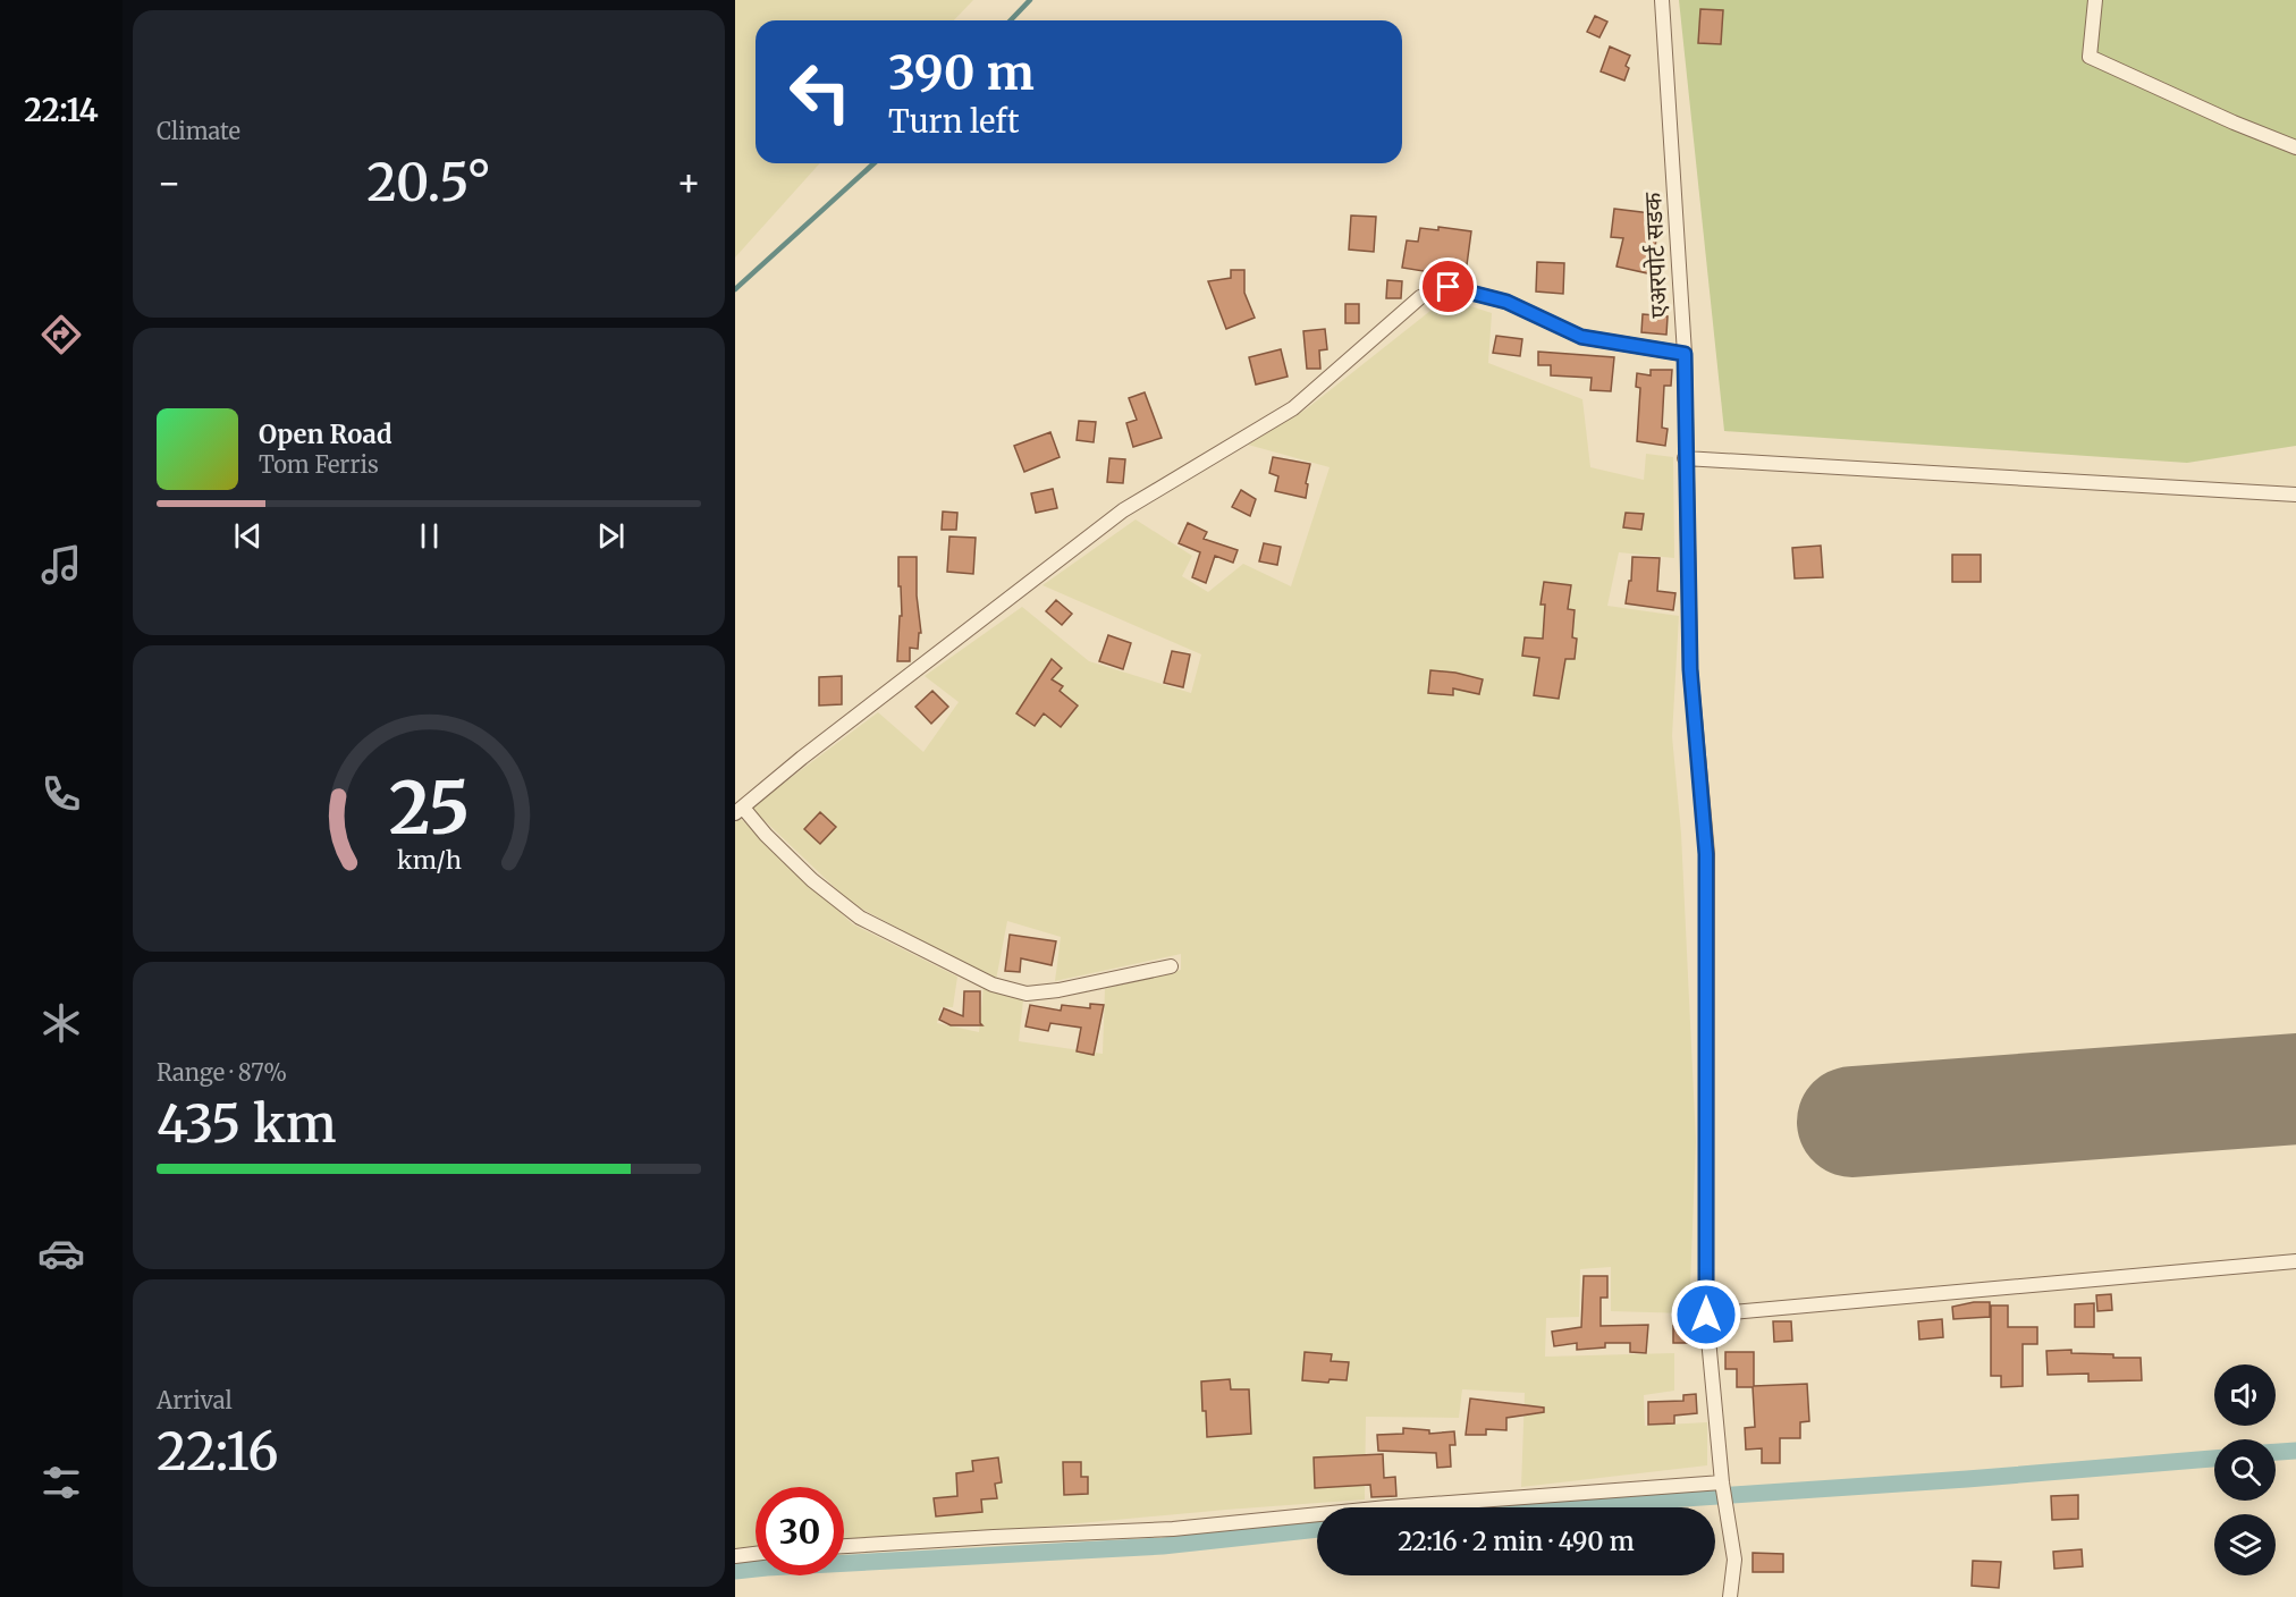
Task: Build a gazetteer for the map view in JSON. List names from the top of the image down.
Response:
{
  "streets": {
    "street": ["एअरपोर्ट सडक"]
  },
  "page": {
    "tabs": "22:14",
    "tile": [
      "Climate",
      ["Range · 87%", "435 km"],
      ["Arrival", "22:16"]
    ],
    "turn": ["390 m", "Turn left"],
    "heat": ["−", "20.5°", "+"],
    "song": ["Open Road", "Tom Ferris"],
    "limit": "30",
    "trip": "22:16 · 2 min · 490 m",
    "gauge": ["25", "km/h"]
  }
}
